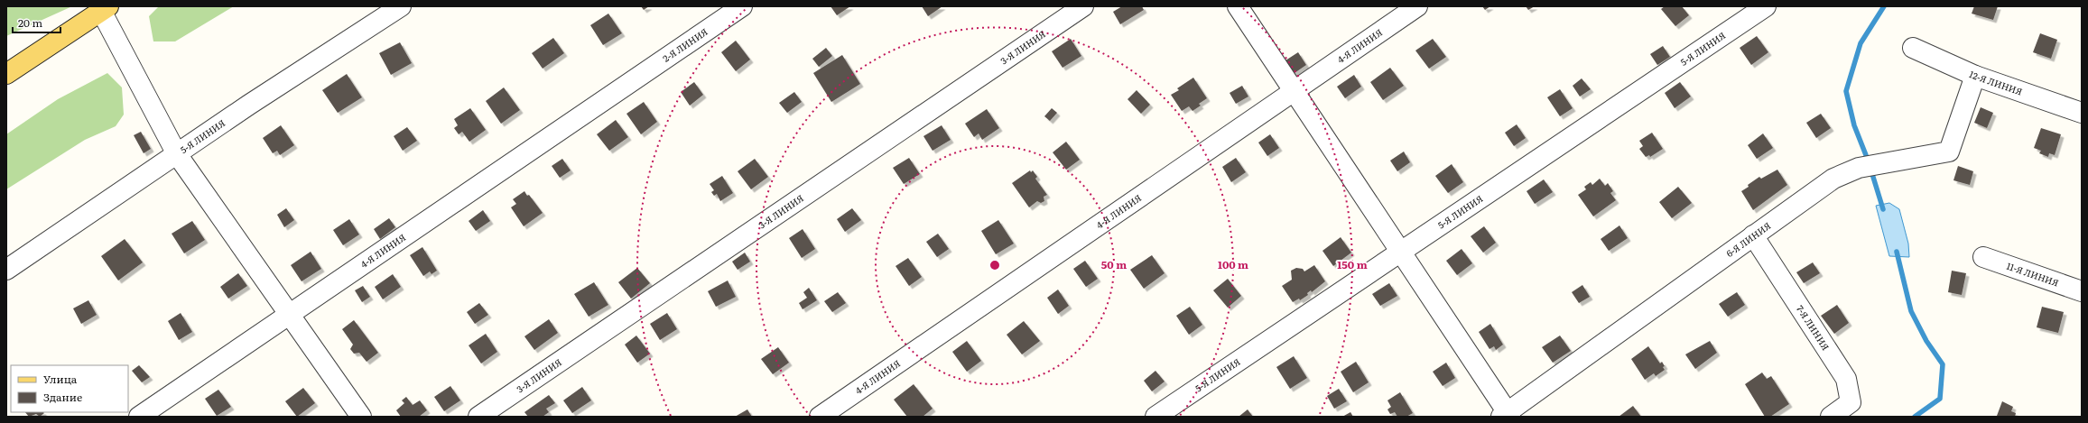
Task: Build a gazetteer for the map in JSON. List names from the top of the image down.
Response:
{
  "streets": {
    "street": [
      "2-Я ЛИНИЯ",
      "4-Я ЛИНИЯ",
      "3-Я ЛИНИЯ",
      "5-Я ЛИНИЯ",
      "12-Я ЛИНИЯ",
      "6-Я ЛИНИЯ",
      "11-Я ЛИНИЯ",
      "7-Я ЛИНИЯ"
    ]
  },
  "crossings": [
    ["2-Я ЛИНИЯ", "4-Я ЛИНИЯ"],
    ["12-Я ЛИНИЯ", "6-Я ЛИНИЯ"],
    ["6-Я ЛИНИЯ", "7-Я ЛИНИЯ"]
  ],
  "legend": ["Улица", "Здание"],
  "scale_bar": "20 m",
  "rings": ["50 m", "100 m", "150 m"]
}
